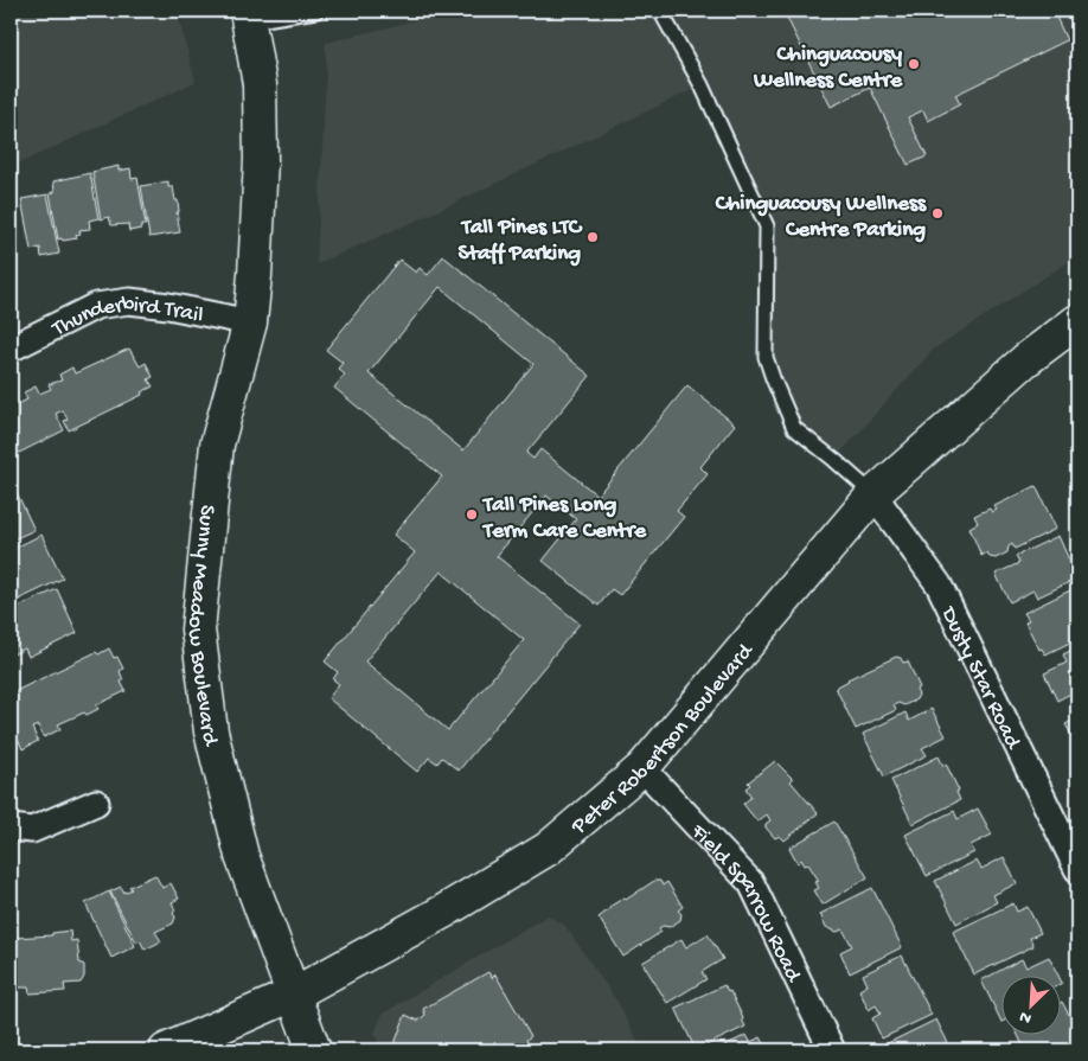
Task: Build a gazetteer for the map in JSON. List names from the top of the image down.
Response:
{
  "streets": {
    "street": [
      "Thunderbird Trail",
      "Sunny Meadow Boulevard",
      "Dusty Star Road",
      "Peter Robertson Boulevard",
      "Field Sparrow Road"
    ]
  },
  "crossings": [
    ["Thunderbird Trail", "Sunny Meadow Boulevard"],
    ["Sunny Meadow Boulevard", "Peter Robertson Boulevard"],
    ["Dusty Star Road", "Peter Robertson Boulevard"],
    ["Peter Robertson Boulevard", "Field Sparrow Road"]
  ],
  "places": [
    "Chinguacousy Wellness Centre",
    "Chinguacousy Wellness Centre Parking",
    "Tall Pines LTC Staff Parking",
    "Tall Pines Long Term Care Centre"
  ],
  "north": "bottom left"
}
